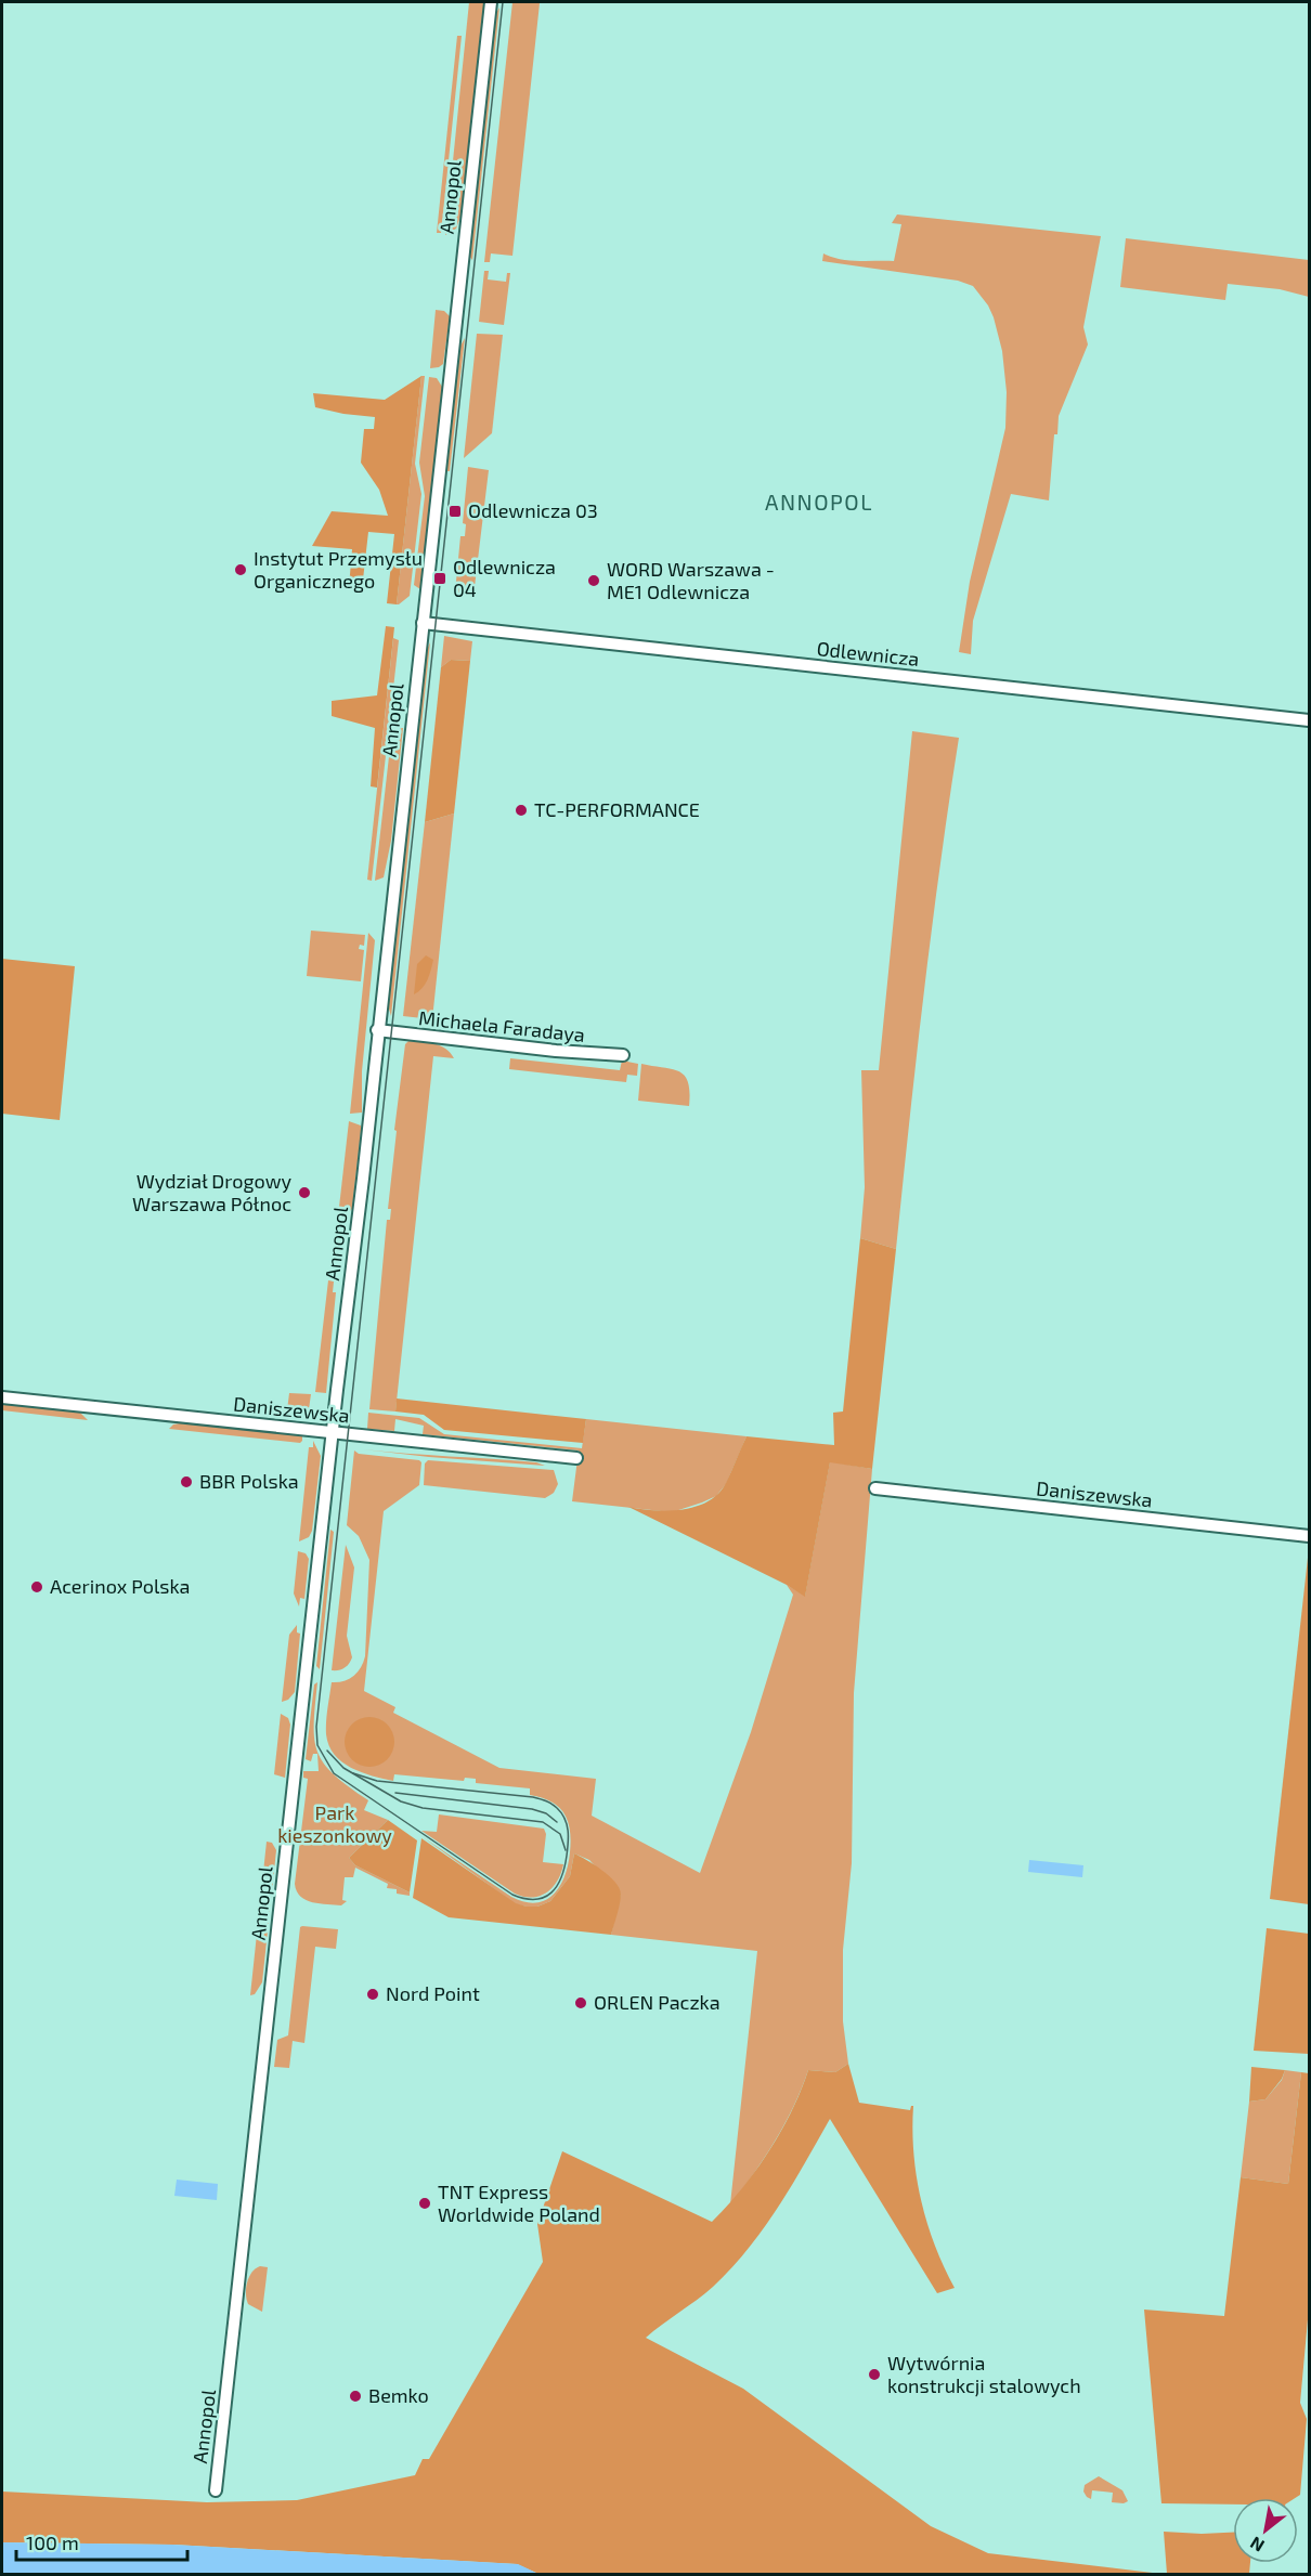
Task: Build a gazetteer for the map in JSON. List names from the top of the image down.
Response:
{
  "streets": {
    "street": [
      "Annopol",
      "Odlewnicza",
      "Michaela Faradaya",
      "Daniszewska"
    ]
  },
  "crossings": [
    ["Annopol", "Odlewnicza"],
    ["Annopol", "Michaela Faradaya"],
    ["Annopol", "Daniszewska"]
  ],
  "districts": ["ANNOPOL"],
  "parks": ["Park kieszonkowy"],
  "places": {
    "transit": ["Odlewnicza 03", "Odlewnicza 04"],
    "other": [
      "Instytut Przemysłu Organicznego",
      "WORD Warszawa - ME1 Odlewnicza",
      "TC-PERFORMANCE",
      "Wydział Drogowy Warszawa Północ",
      "BBR Polska",
      "Acerinox Polska",
      "Nord Point",
      "ORLEN Paczka",
      "TNT Express Worldwide Poland",
      "Wytwórnia konstrukcji stalowych",
      "Bemko"
    ]
  },
  "scale_bar": "100 m",
  "north": "bottom left"
}
